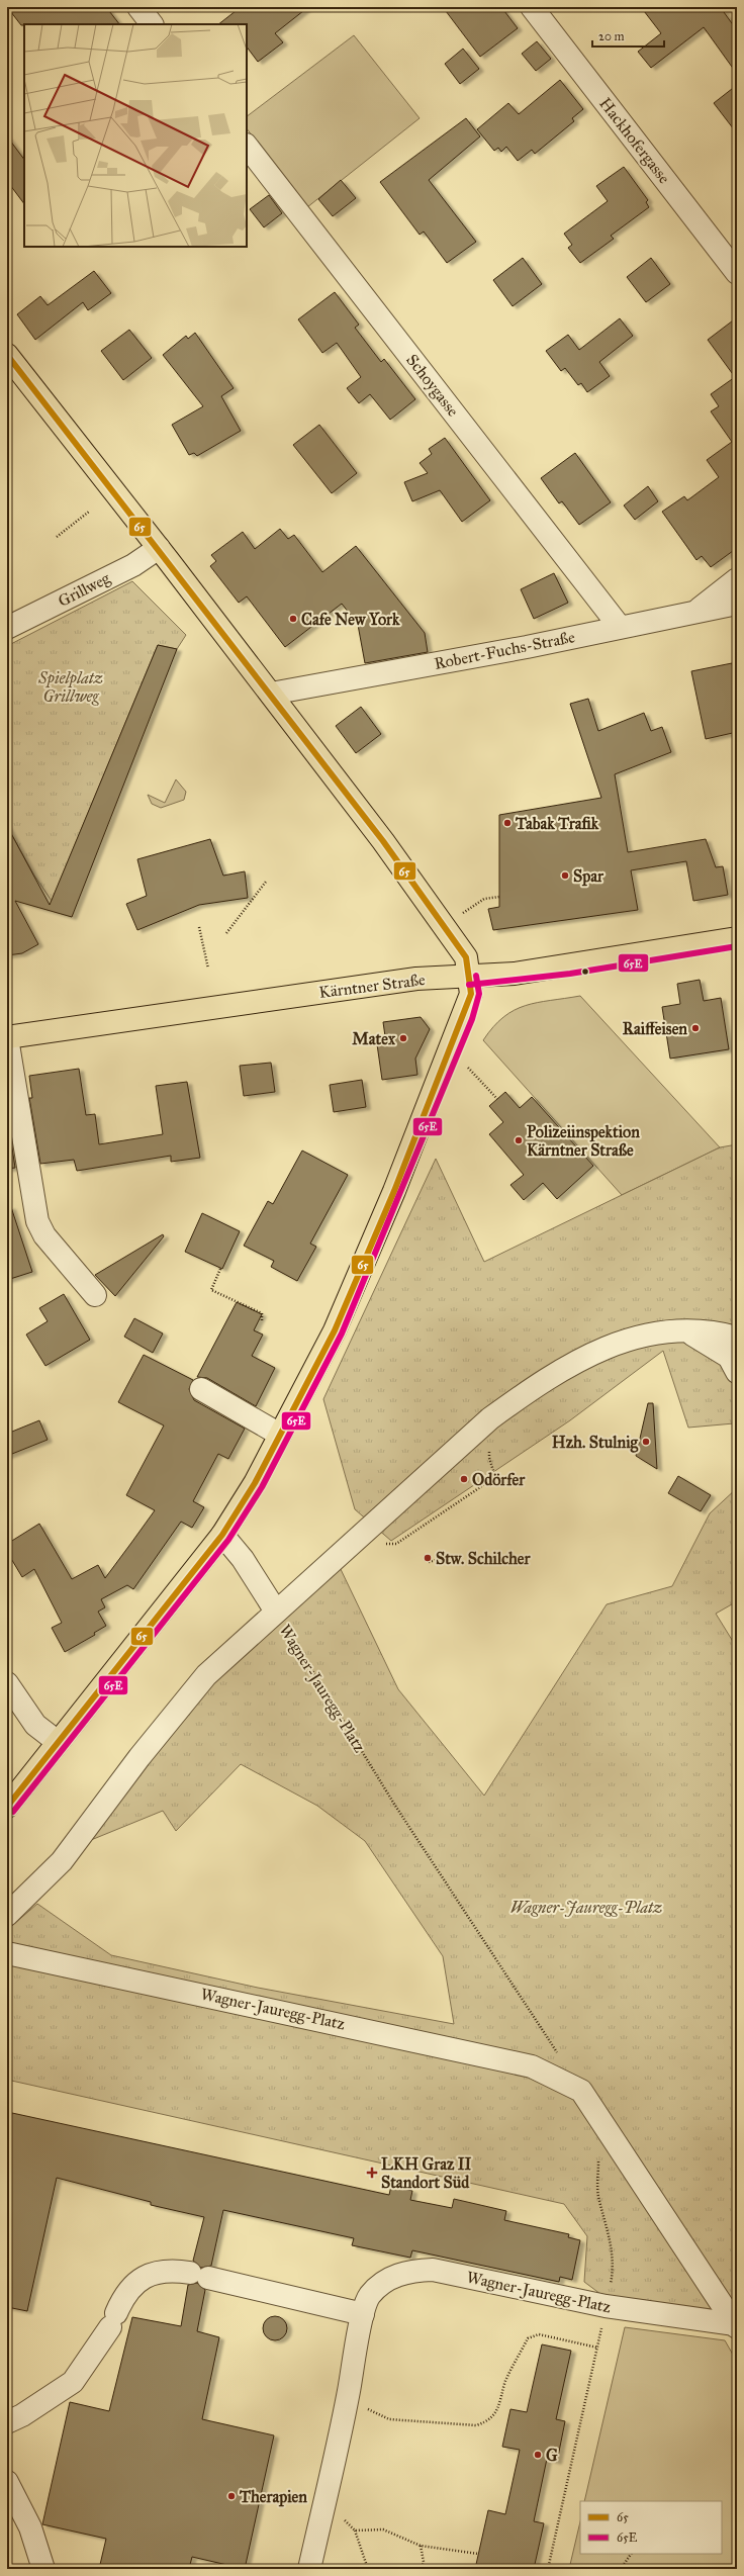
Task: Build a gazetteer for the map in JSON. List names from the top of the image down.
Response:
{
  "streets": {
    "main road": ["Kärntner Straße"],
    "street": [
      "Hackhofergasse",
      "Schoygasse",
      "Grillweg",
      "Robert-Fuchs-Straße",
      "Wagner-Jauregg-Platz"
    ]
  },
  "crossings": [
    ["Schoygasse", "Robert-Fuchs-Straße"]
  ],
  "parks": ["Spielplatz Grillweg", "Wagner-Jauregg-Platz"],
  "places": {
    "other": [
      "Cafe New York",
      "Tabak Trafik",
      "Spar",
      "Raiffeisen",
      "Matex",
      "Polizeiinspektion Kärntner Straße",
      "Hzh. Stulnig",
      "Odörfer",
      "Stw. Schilcher",
      "G",
      "Therapien"
    ],
    "health": ["LKH Graz II Standort Süd"]
  },
  "lines": ["transit line 65", "transit line 65E"],
  "legend": ["65", "65E"],
  "scale_bar": "20 m"
}
